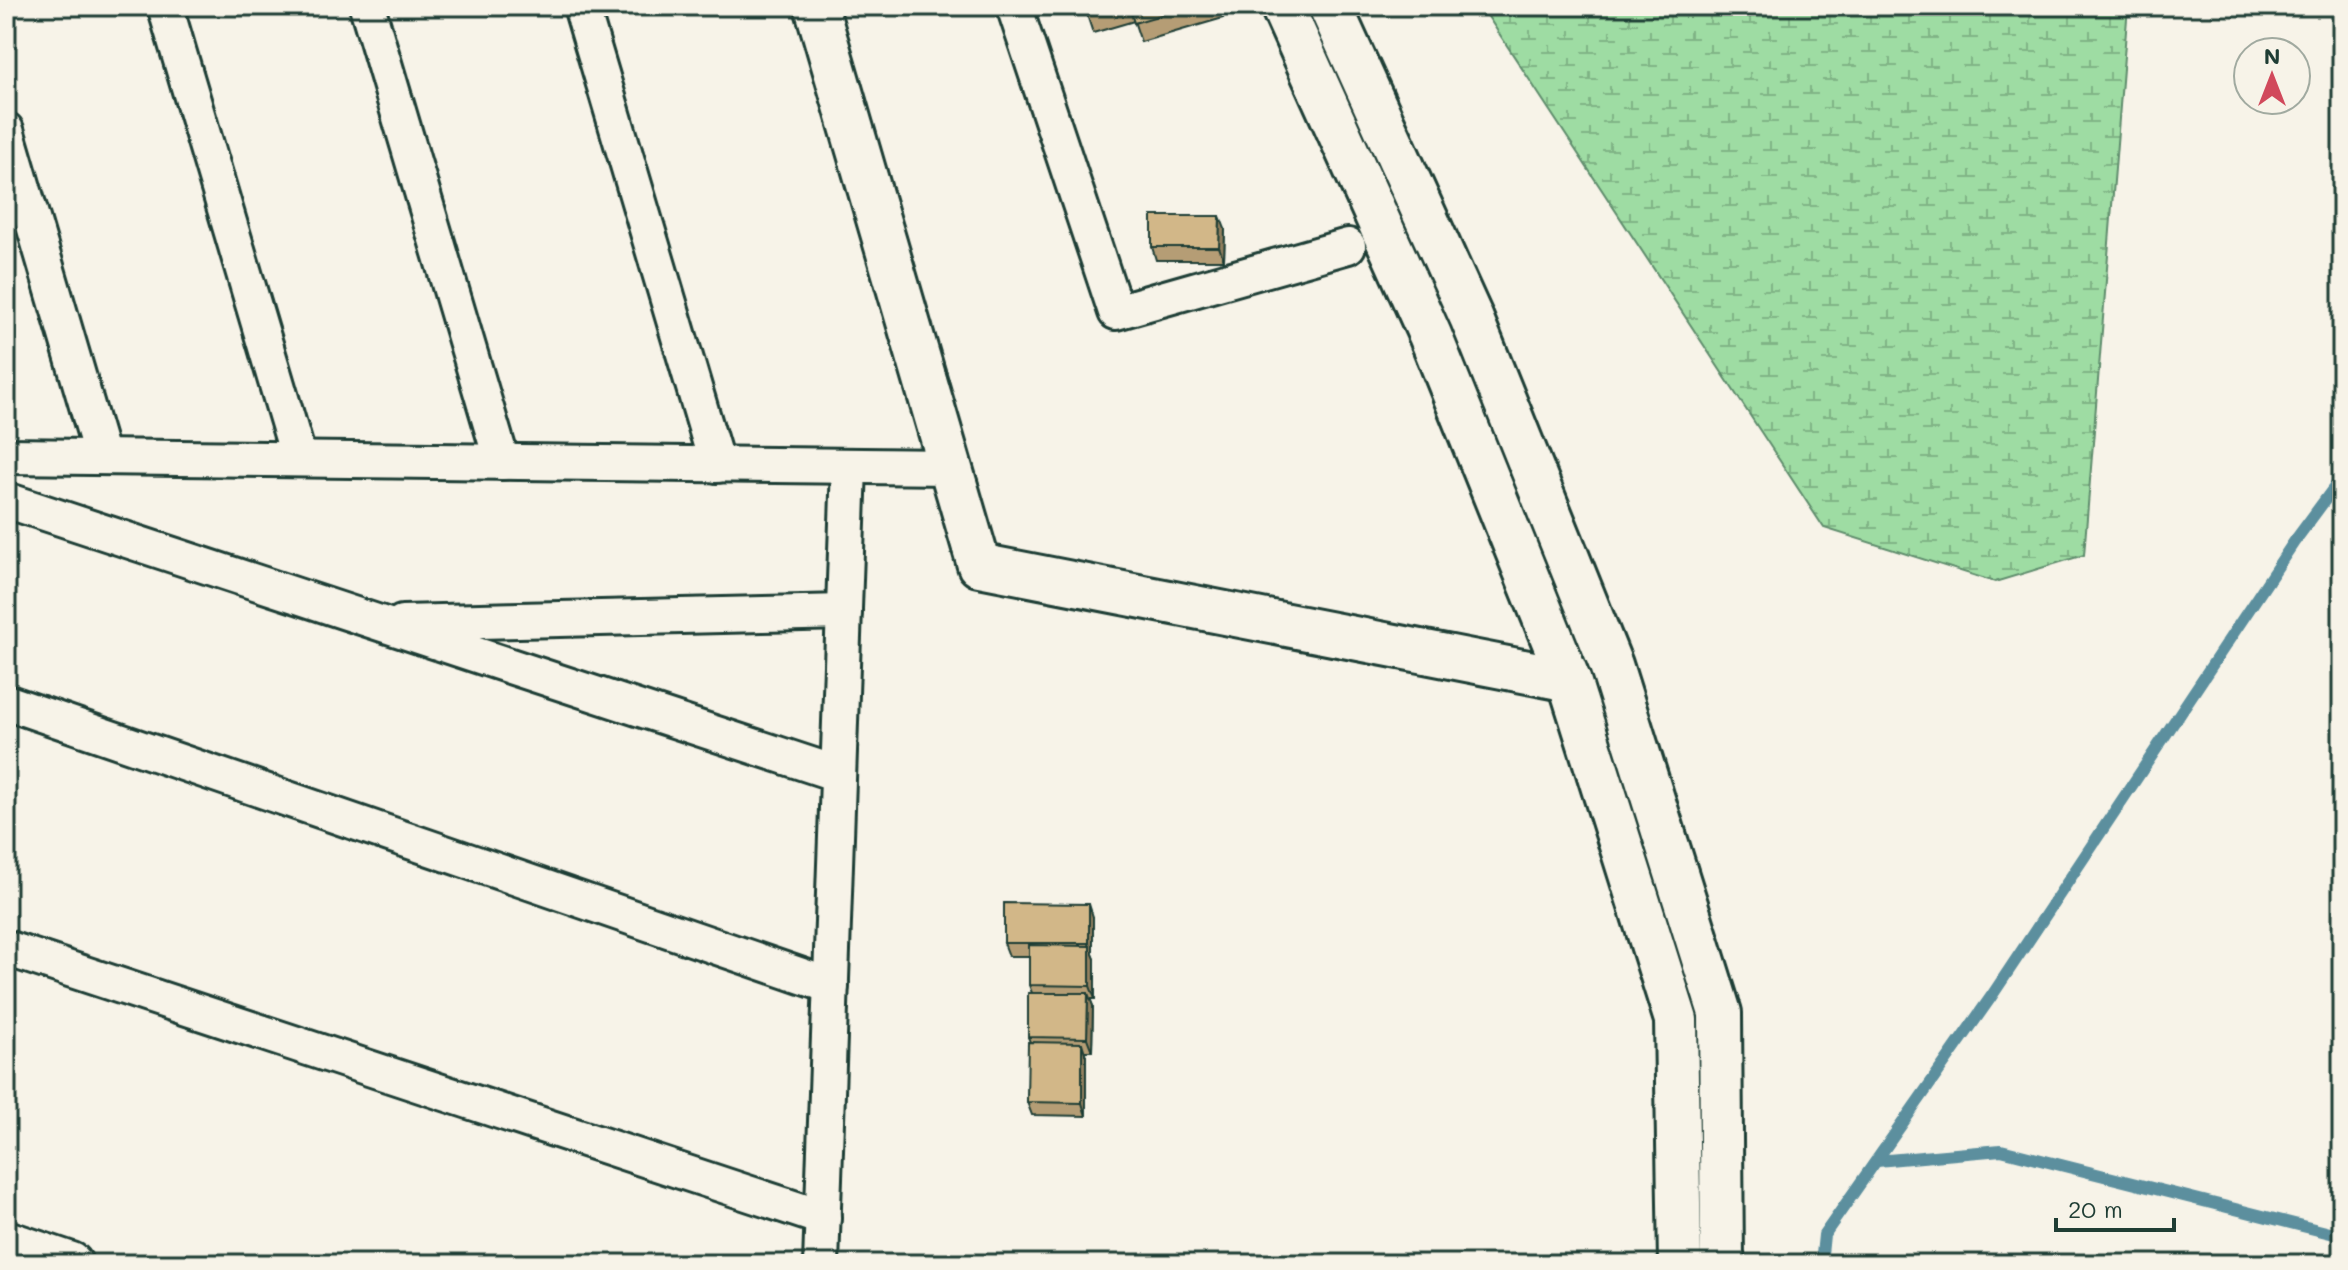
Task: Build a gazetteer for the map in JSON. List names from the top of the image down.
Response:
{
  "scale_bar": "20 m",
  "north": "top"
}
